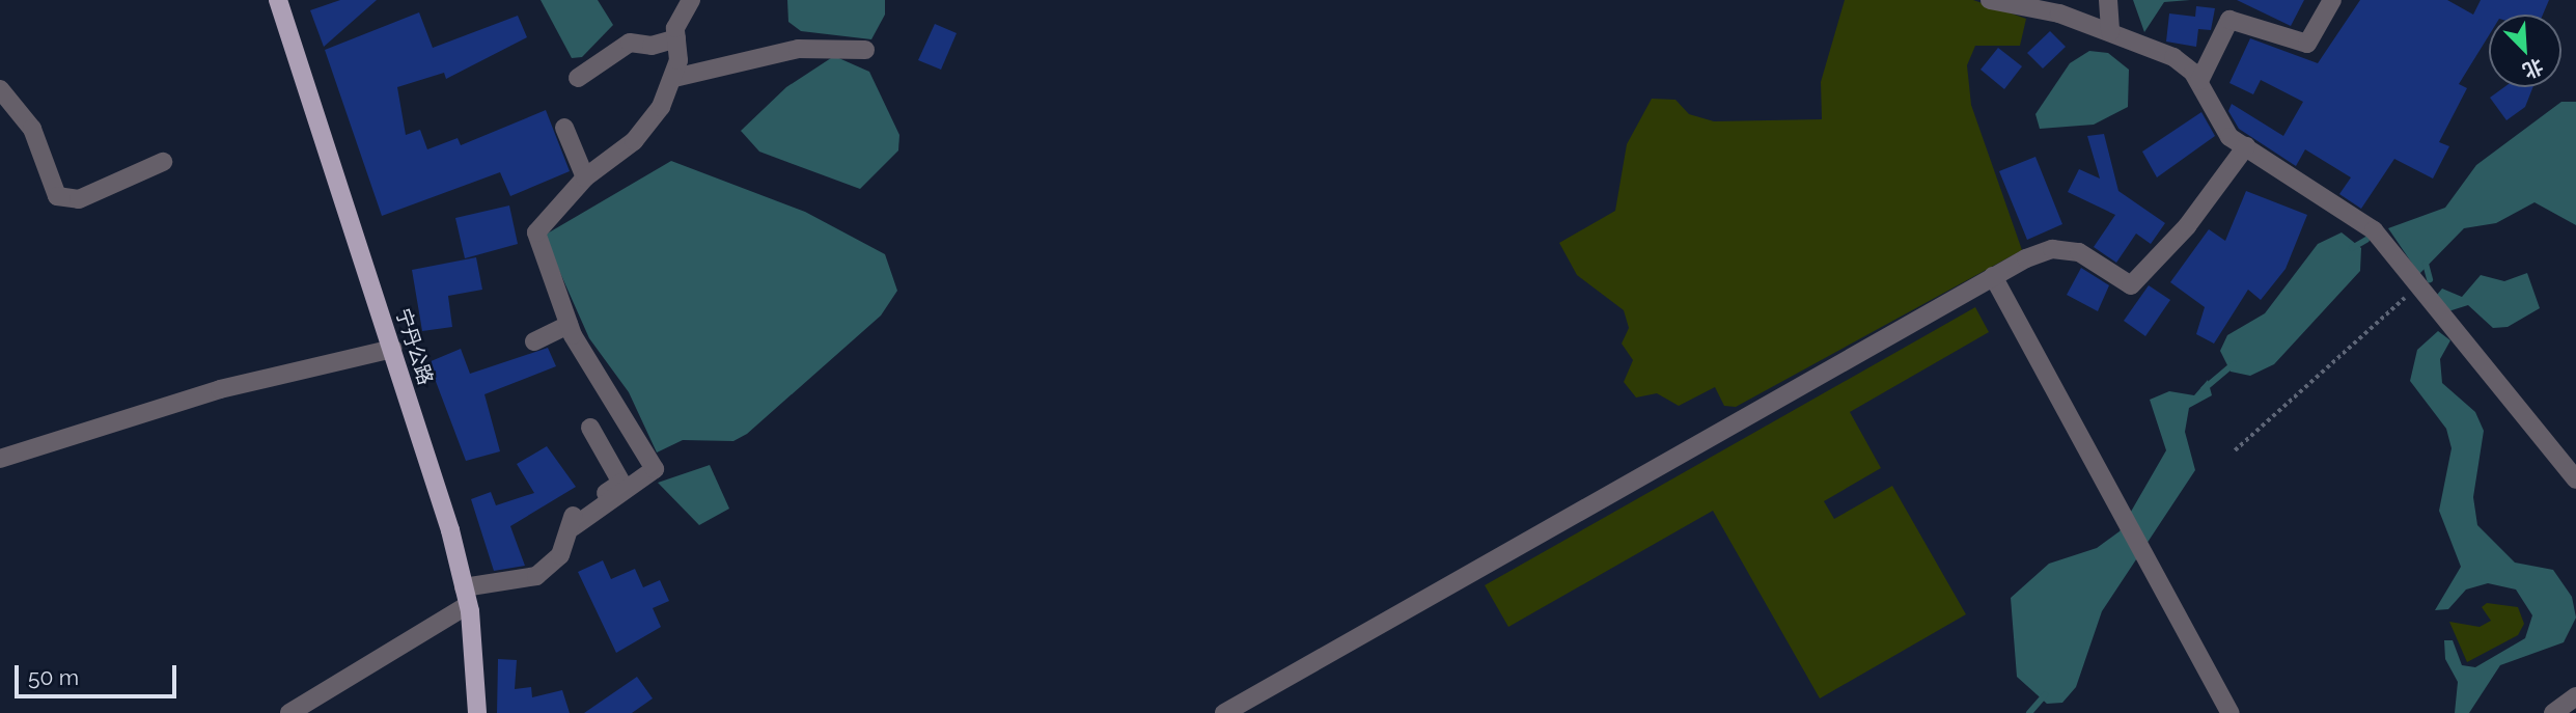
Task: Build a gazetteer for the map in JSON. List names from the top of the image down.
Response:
{
  "streets": {
    "main road": ["宁丹公路"]
  },
  "scale_bar": "50 m",
  "north": "bottom right"
}
